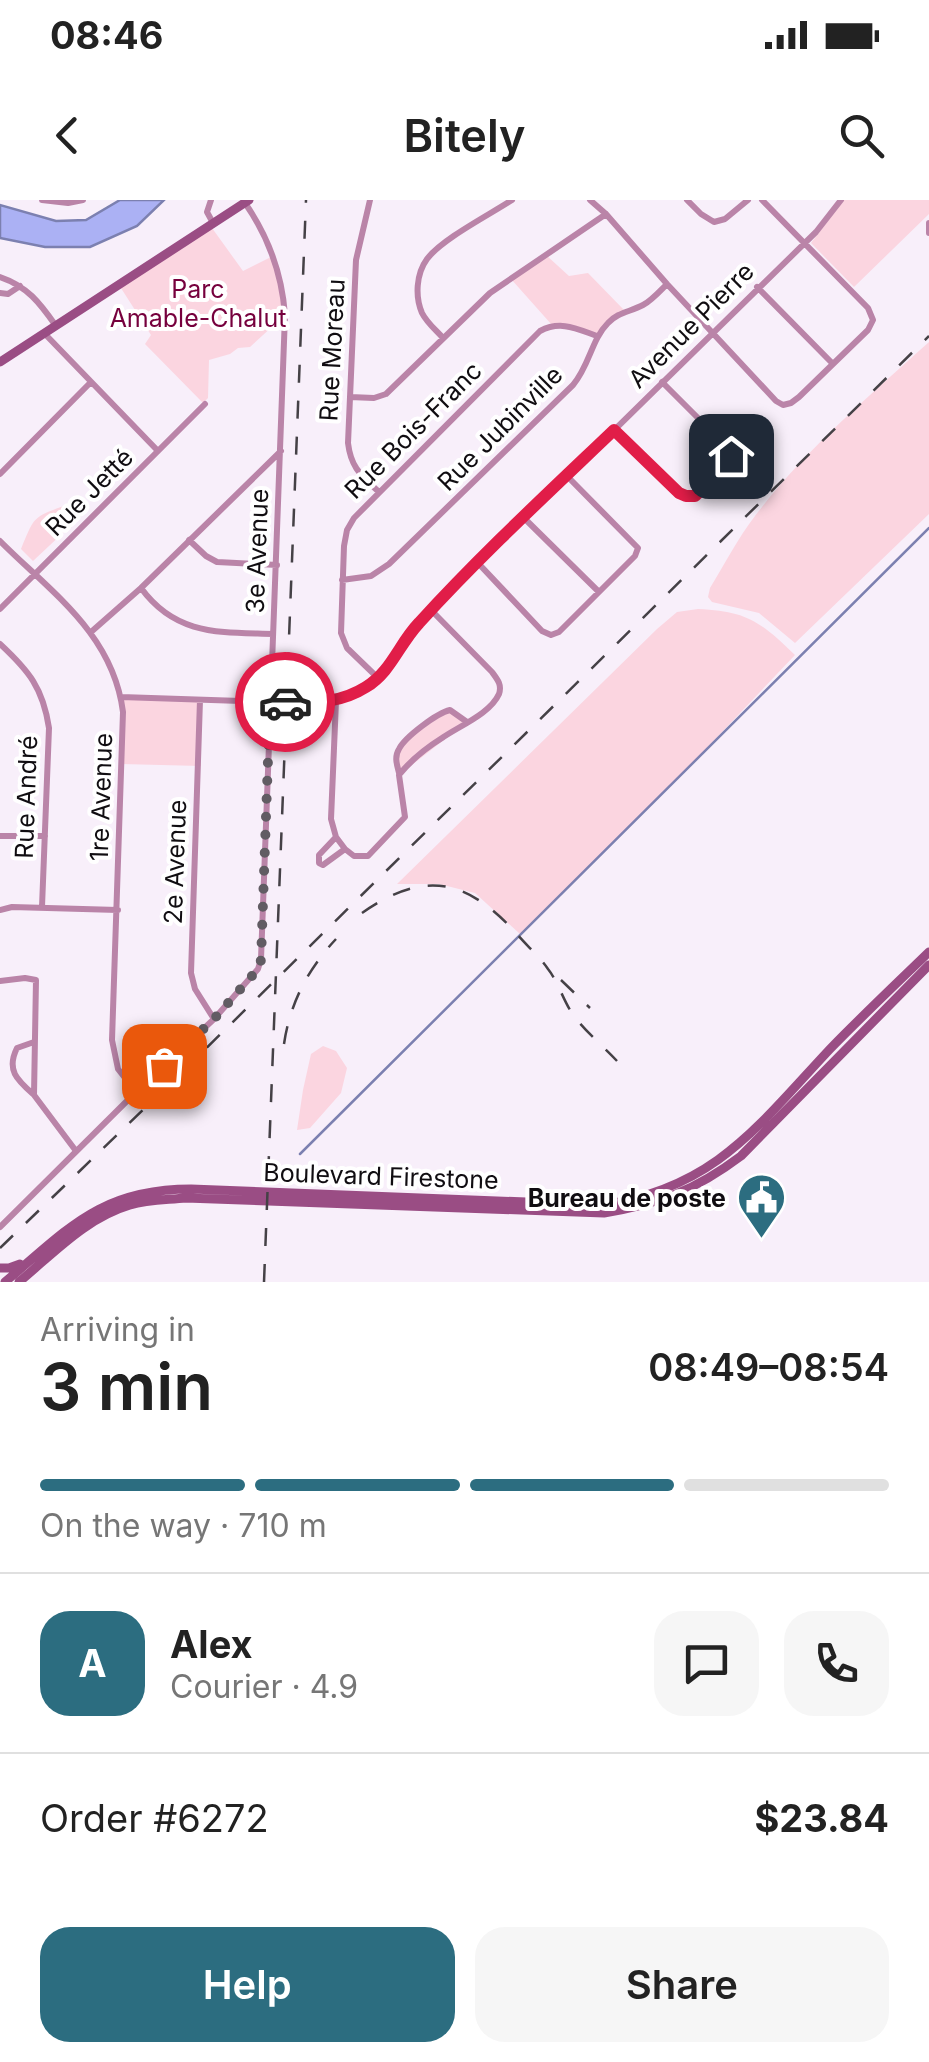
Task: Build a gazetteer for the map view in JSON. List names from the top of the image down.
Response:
{
  "streets": {
    "main road": ["Boulevard Firestone"],
    "street": [
      "Avenue Pierre",
      "Rue Moreau",
      "Rue Jubinville",
      "Rue Bois-Franc",
      "Rue Jetté",
      "3e Avenue",
      "Rue André",
      "1re Avenue",
      "2e Avenue"
    ]
  },
  "crossings": [
    ["Avenue Pierre", "Rue Bois-Franc"],
    ["Avenue Pierre", "3e Avenue"],
    ["Avenue Pierre", "1re Avenue"],
    ["Avenue Pierre", "2e Avenue"],
    ["Rue Moreau", "Rue Bois-Franc"],
    ["Rue Jubinville", "Rue Bois-Franc"],
    ["Rue Jetté", "1re Avenue"],
    ["3e Avenue", "2e Avenue"]
  ],
  "parks": ["Parc Amable-Chalut"],
  "places": {
    "public building": ["Bureau de poste"]
  },
  "page": {
    "status": "08:46",
    "header": "Bitely",
    "heading": ["3 min", "Arriving in", "08:49–08:54"],
    "panel": [
      "Alex",
      "Courier · 4.9",
      "Order #6272",
      "$23.84"
    ],
    "bar": "On the way · 710 m",
    "round": "A",
    "buttons": ["Help", "Share"]
  }
}
